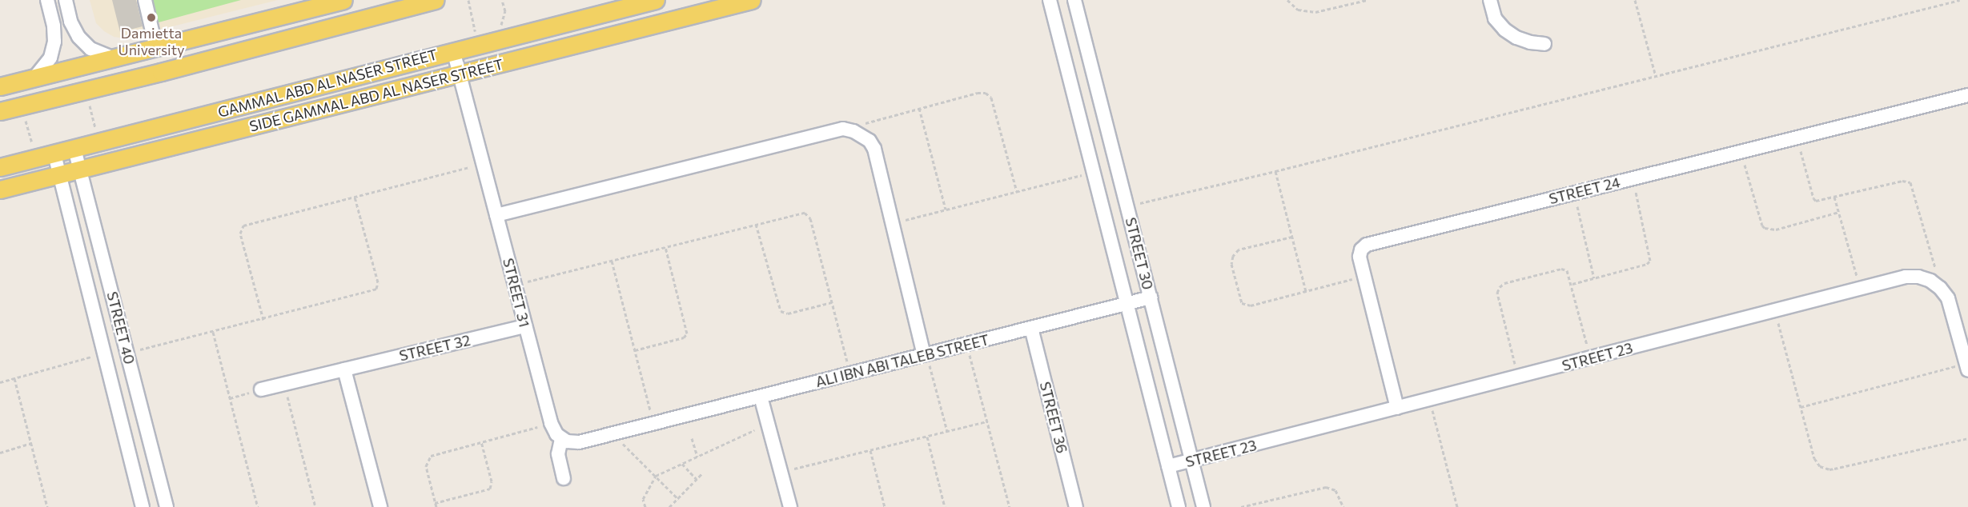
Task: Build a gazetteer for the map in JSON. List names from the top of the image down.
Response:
{
  "streets": {
    "main road": ["GAMMAL ABD AL NASER STREET", "SIDE GAMMAL ABD AL NASER STREET"],
    "street": [
      "STREET 24",
      "STREET 30",
      "STREET 31",
      "STREET 40",
      "STREET 32",
      "STREET 23",
      "ALI IBN ABI TALEB STREET",
      "STREET 36"
    ]
  },
  "crossings": [
    ["GAMMAL ABD AL NASER STREET", "STREET 31"],
    ["GAMMAL ABD AL NASER STREET", "STREET 40"],
    ["SIDE GAMMAL ABD AL NASER STREET", "STREET 31"],
    ["SIDE GAMMAL ABD AL NASER STREET", "STREET 40"],
    ["STREET 24", "STREET 23"],
    ["STREET 30", "STREET 23"],
    ["STREET 30", "ALI IBN ABI TALEB STREET"],
    ["STREET 31", "STREET 32"],
    ["ALI IBN ABI TALEB STREET", "STREET 36"]
  ],
  "places": ["Damietta University"]
}
